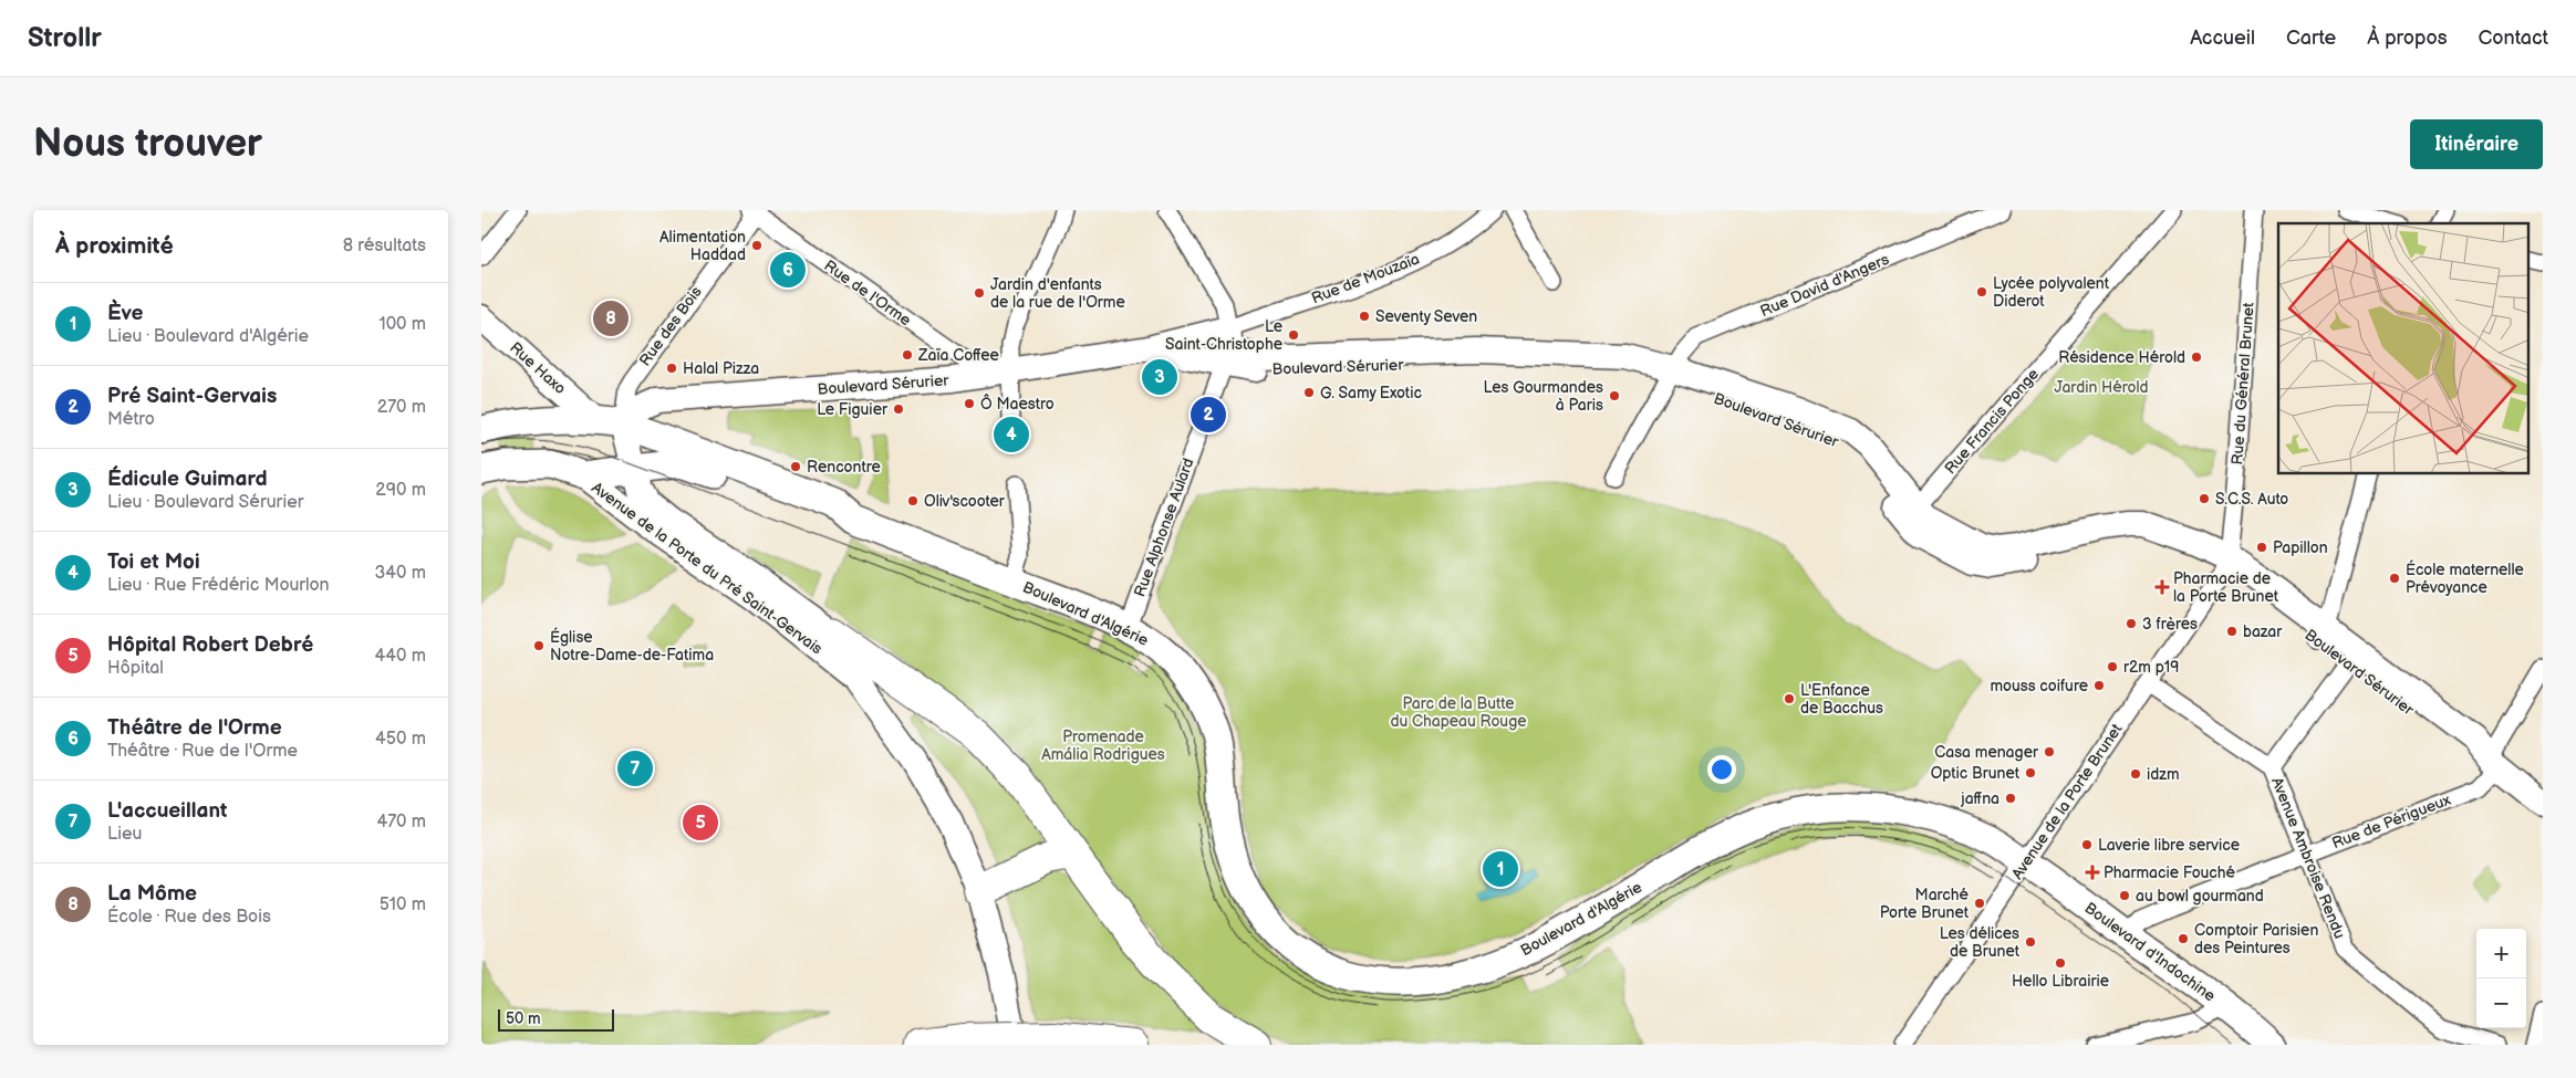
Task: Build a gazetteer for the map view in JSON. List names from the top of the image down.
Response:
{
  "streets": {
    "main road": ["Boulevard d'Algérie", "Boulevard d'Indochine"],
    "street": [
      "Rue de Mouzaïa",
      "Rue David d'Angers",
      "Rue de l'Orme",
      "Rue des Bois",
      "Boulevard Sérurier",
      "Rue Haxo",
      "Rue du Général Brunet",
      "Rue Francis Ponge",
      "Rue Alphonse Aulard",
      "Avenue de la Porte du Pré Saint-Gervais",
      "Avenue de la Porte Brunet",
      "Rue de Périgueux",
      "Avenue Ambroise Rendu"
    ]
  },
  "crossings": [
    ["Rue de Mouzaïa", "Boulevard Sérurier"],
    ["Rue de Mouzaïa", "Rue Alphonse Aulard"],
    ["Rue David d'Angers", "Boulevard Sérurier"],
    ["Rue de l'Orme", "Rue des Bois"],
    ["Rue de l'Orme", "Boulevard Sérurier"],
    ["Rue des Bois", "Boulevard Sérurier"],
    ["Rue des Bois", "Avenue de la Porte du Pré Saint-Gervais"],
    ["Rue des Bois", "Boulevard d'Algérie"],
    ["Boulevard Sérurier", "Rue du Général Brunet"],
    ["Boulevard Sérurier", "Rue Francis Ponge"],
    ["Boulevard Sérurier", "Rue Alphonse Aulard"],
    ["Boulevard Sérurier", "Avenue de la Porte du Pré Saint-Gervais"],
    ["Boulevard Sérurier", "Boulevard d'Algérie"],
    ["Boulevard Sérurier", "Avenue de la Porte Brunet"],
    ["Boulevard Sérurier", "Rue de Périgueux"],
    ["Rue Haxo", "Boulevard d'Algérie"],
    ["Rue du Général Brunet", "Avenue de la Porte Brunet"],
    ["Rue Alphonse Aulard", "Boulevard d'Algérie"],
    ["Avenue de la Porte du Pré Saint-Gervais", "Boulevard d'Algérie"],
    ["Boulevard d'Algérie", "Avenue de la Porte Brunet"],
    ["Boulevard d'Algérie", "Boulevard d'Indochine"],
    ["Avenue de la Porte Brunet", "Avenue Ambroise Rendu"],
    ["Avenue de la Porte Brunet", "Boulevard d'Indochine"],
    ["Rue de Périgueux", "Avenue Ambroise Rendu"],
    ["Rue de Périgueux", "Boulevard d'Indochine"]
  ],
  "parks": ["Jardin Hérold", "Parc de la Butte du Chapeau Rouge", "Promenade Amália Rodrigues"],
  "places": {
    "other": [
      "Alimentation Haddad",
      "Lycée polyvalent Diderot",
      "Jardin d'enfants de la rue de l'Orme",
      "Seventy Seven",
      "Le Saint-Christophe",
      "Zaïa Coffee",
      "Résidence Hérold",
      "Halal Pizza",
      "G. Samy Exotic",
      "Les Gourmandes à Paris",
      "Ô Maestro",
      "Le Figuier",
      "Rencontre",
      "S.C.S. Auto",
      "Oliv'scooter",
      "Papillon",
      "École maternelle Prévoyance",
      "3 frères",
      "bazar",
      "Église Notre-Dame-de-Fatima",
      "r2m p19",
      "mouss coifure",
      "L'Enfance de Bacchus",
      "Casa menager",
      "Optic Brunet",
      "idzm",
      "jaffna",
      "Laverie libre service",
      "au bowl gourmand",
      "Marché Porte Brunet",
      "Comptoir Parisien des Peintures",
      "Les délices de Brunet",
      "Hello Librairie"
    ],
    "health": ["Pharmacie de la Porte Brunet", "Pharmacie Fouché"]
  },
  "scale_bar": "50 m",
  "page": {
    "header": "Strollr",
    "nav": [
      "Accueil",
      "Carte",
      "À propos",
      "Contact"
    ],
    "buttons": "Itinéraire",
    "title": "Nous trouver",
    "heading": ["À proximité", "8 résultats"],
    "pins": [
      "6",
      "8",
      "3",
      "2",
      "4",
      "7",
      "5",
      "1"
    ],
    "list": [
      {
        "mark": "1",
        "name": "Ève",
        "note": "Lieu · Boulevard d'Algérie",
        "value": "100 m"
      },
      {
        "mark": "2",
        "name": "Pré Saint-Gervais",
        "note": "Métro",
        "value": "270 m"
      },
      {
        "mark": "3",
        "name": "Édicule Guimard",
        "note": "Lieu · Boulevard Sérurier",
        "value": "290 m"
      },
      {
        "mark": "4",
        "name": "Toi et Moi",
        "note": "Lieu · Rue Frédéric Mourlon",
        "value": "340 m"
      },
      {
        "mark": "5",
        "name": "Hôpital Robert Debré",
        "note": "Hôpital",
        "value": "440 m"
      },
      {
        "mark": "6",
        "name": "Théâtre de l'Orme",
        "note": "Théâtre · Rue de l'Orme",
        "value": "450 m"
      },
      {
        "mark": "7",
        "name": "L'accueillant",
        "note": "Lieu",
        "value": "470 m"
      },
      {
        "mark": "8",
        "name": "La Môme",
        "note": "École · Rue des Bois",
        "value": "510 m"
      }
    ],
    "map_buttons": ["+", "−"],
    "scale": "50 m"
  }
}
